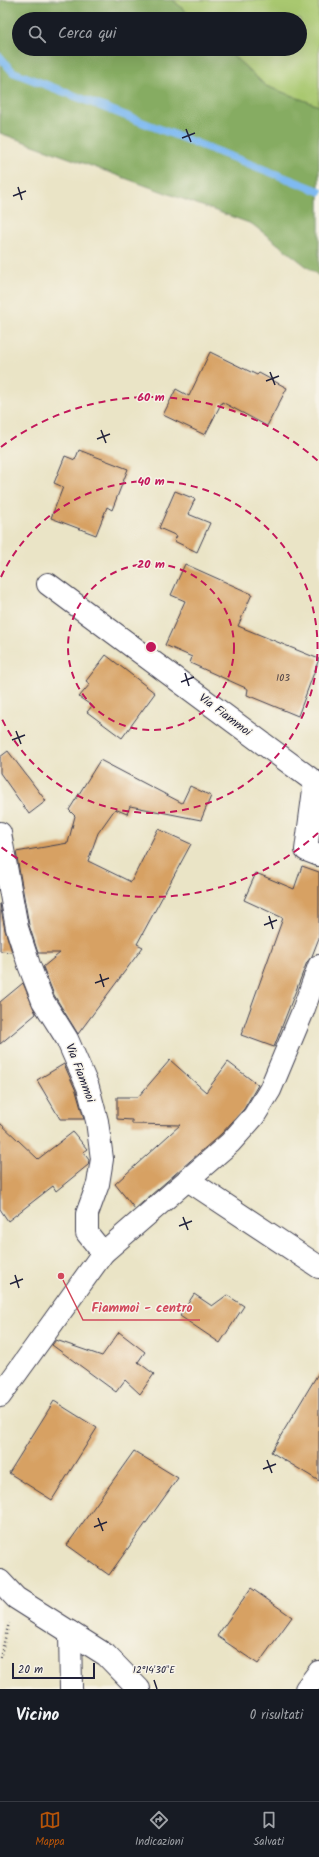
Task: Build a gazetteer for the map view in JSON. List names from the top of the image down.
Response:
{
  "streets": {
    "street": ["Via Fiammoi"]
  },
  "places": ["Fiammoi - centro"],
  "house_numbers": ["103"],
  "scale_bar": "20 m",
  "page": {
    "search": "Cerca qui",
    "scale": "20 m",
    "heading": ["Vicino", "0 risultati"],
    "nav": ["Mappa", "Indicazioni", "Salvati"]
  },
  "coordinates": ["12°14'30\"E"],
  "rings": ["60 m", "40 m", "20 m"]
}
